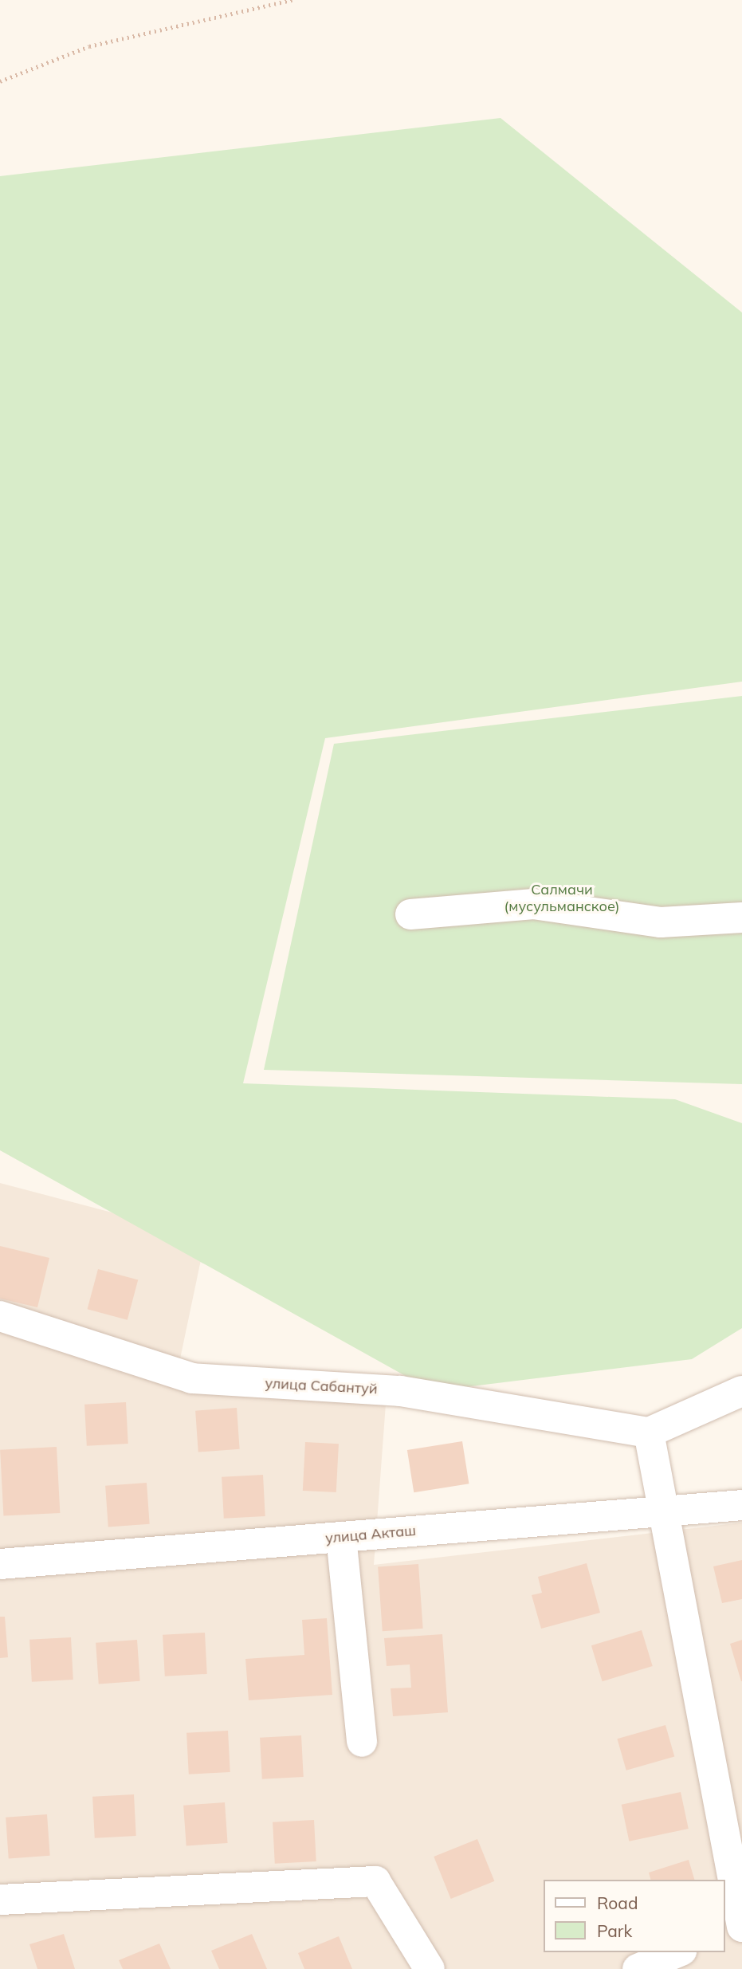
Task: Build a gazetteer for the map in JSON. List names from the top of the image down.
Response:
{
  "streets": {
    "street": ["улица Сабантуй", "улица Акташ"]
  },
  "parks": ["Салмачи (мусульманское)"],
  "legend": ["Road", "Park"]
}
